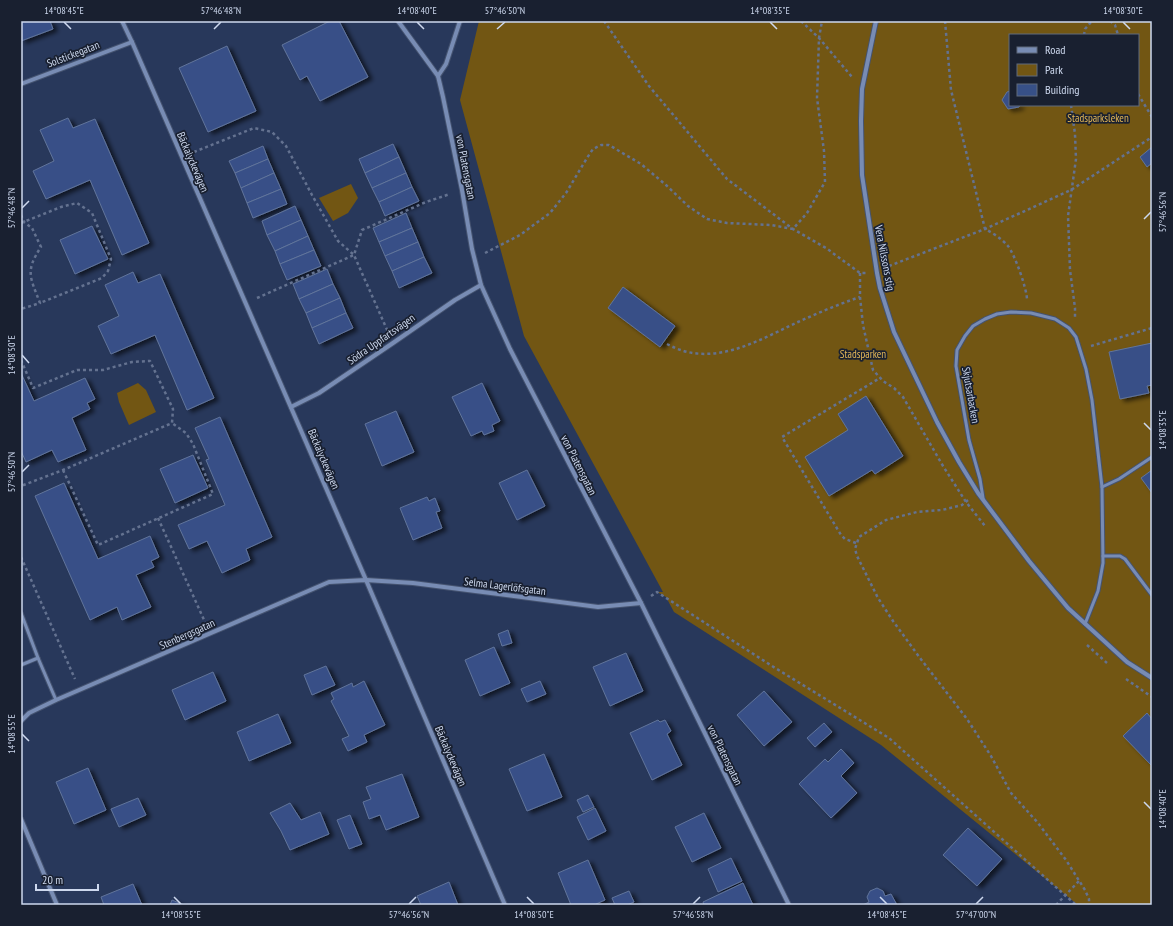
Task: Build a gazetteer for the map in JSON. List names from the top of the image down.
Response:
{
  "streets": {
    "street": [
      "Solstickegatan",
      "Bäckalyckevägen",
      "von Platensgatan",
      "Vera Nilssons stig",
      "Södra Uppfartsvägen",
      "Skjutsarbacken",
      "Selma Lagerlöfsgatan",
      "Stenbergsgatan"
    ]
  },
  "crossings": [
    ["Solstickegatan", "Bäckalyckevägen"],
    ["Bäckalyckevägen", "Södra Uppfartsvägen"],
    ["Bäckalyckevägen", "Selma Lagerlöfsgatan"],
    ["Bäckalyckevägen", "Stenbergsgatan"],
    ["von Platensgatan", "Södra Uppfartsvägen"],
    ["von Platensgatan", "Selma Lagerlöfsgatan"],
    ["Vera Nilssons stig", "Skjutsarbacken"],
    ["Selma Lagerlöfsgatan", "Stenbergsgatan"]
  ],
  "parks": ["Stadsparksleken", "Stadsparken"],
  "legend": ["Road", "Park", "Building"],
  "scale_bar": "20 m",
  "coordinates": [
    "14°08'45\"E",
    "57°46'48\"N",
    "14°08'40\"E",
    "57°46'50\"N",
    "14°08'35\"E",
    "14°08'30\"E",
    "57°46'56\"N",
    "14°08'50\"E",
    "14°08'55\"E",
    "57°46'58\"N",
    "57°47'00\"N"
  ]
}
